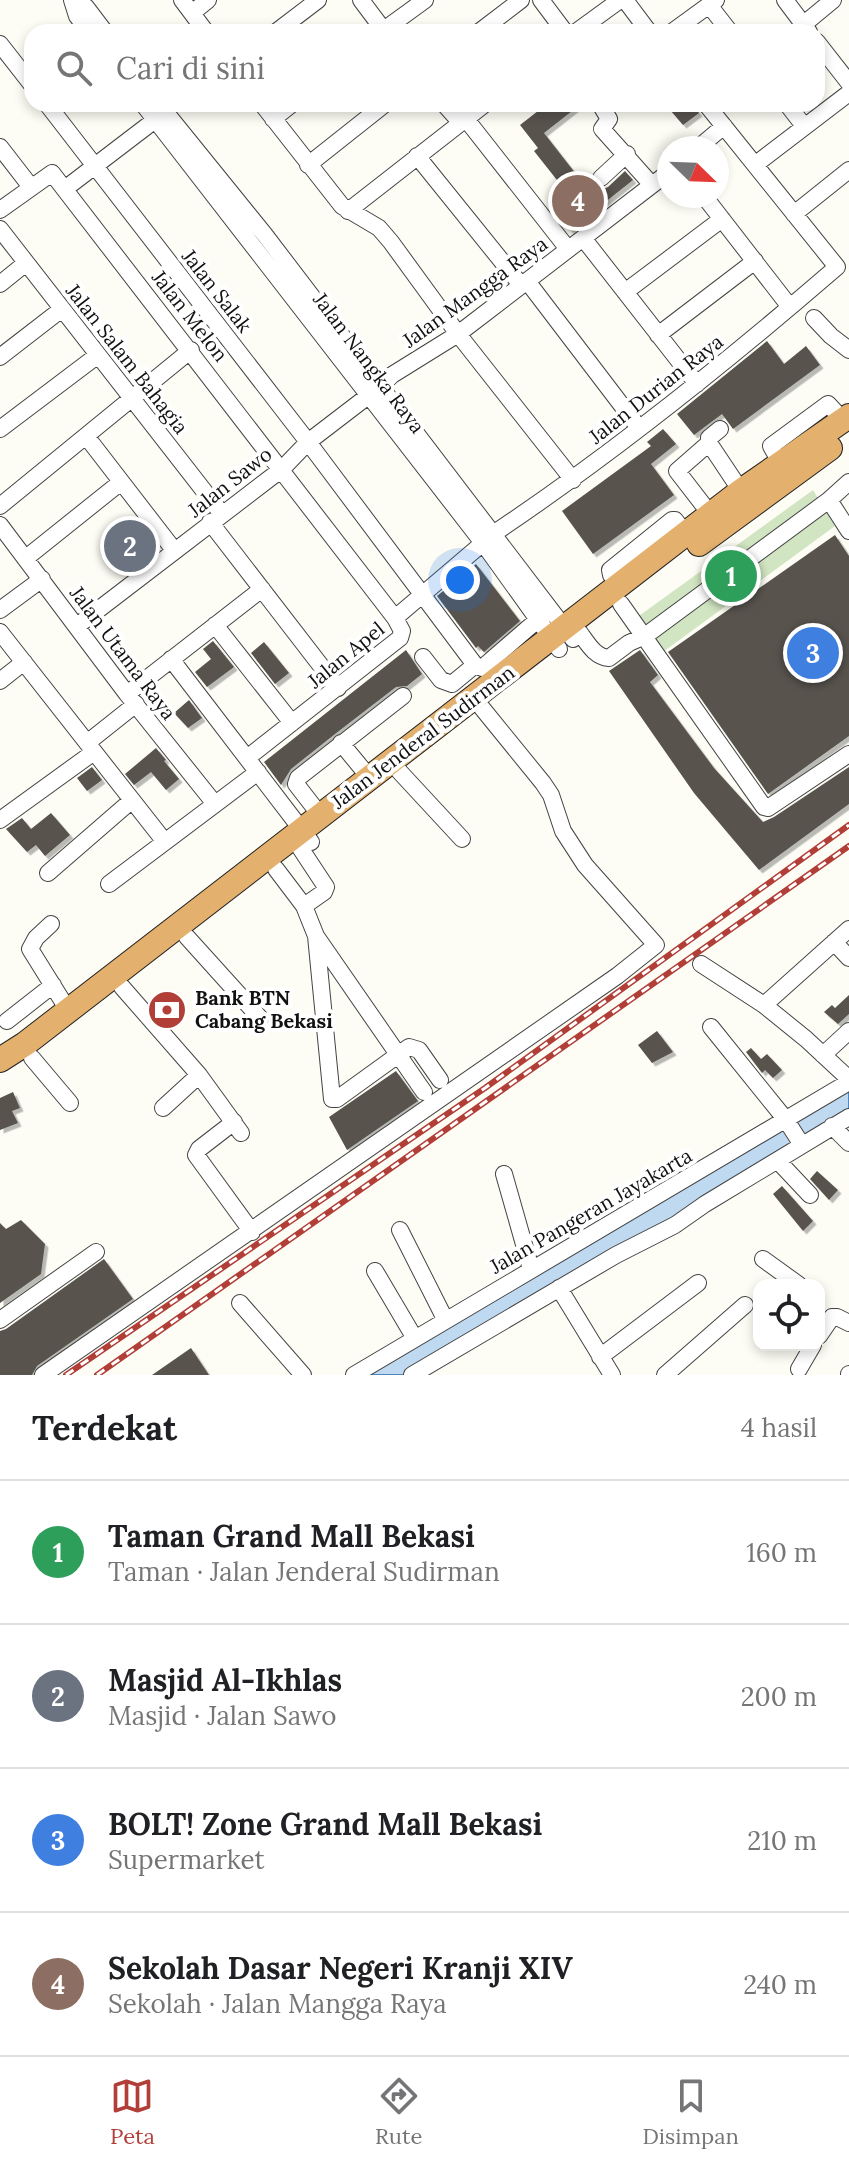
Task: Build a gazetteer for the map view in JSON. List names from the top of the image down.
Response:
{
  "streets": {
    "highway": ["Jalan Jenderal Sudirman"],
    "street": [
      "Jalan Salak",
      "Jalan Mangga Raya",
      "Jalan Melon",
      "Jalan Salam Bahagia",
      "Jalan Nangka Raya",
      "Jalan Durian Raya",
      "Jalan Sawo",
      "Jalan Utama Raya",
      "Jalan Apel",
      "Jalan Pangeran Jayakarta"
    ]
  },
  "crossings": [
    ["Jalan Salak", "Jalan Sawo"],
    ["Jalan Salak", "Jalan Apel"],
    ["Jalan Salak", "Jalan Jenderal Sudirman"],
    ["Jalan Mangga Raya", "Jalan Nangka Raya"],
    ["Jalan Mangga Raya", "Jalan Sawo"],
    ["Jalan Melon", "Jalan Sawo"],
    ["Jalan Melon", "Jalan Apel"],
    ["Jalan Salam Bahagia", "Jalan Sawo"],
    ["Jalan Salam Bahagia", "Jalan Apel"],
    ["Jalan Nangka Raya", "Jalan Durian Raya"],
    ["Jalan Nangka Raya", "Jalan Sawo"],
    ["Jalan Nangka Raya", "Jalan Apel"],
    ["Jalan Nangka Raya", "Jalan Jenderal Sudirman"],
    ["Jalan Durian Raya", "Jalan Apel"],
    ["Jalan Sawo", "Jalan Utama Raya"]
  ],
  "places": {
    "bank": ["Bank BTN Cabang Bekasi"]
  },
  "north": "bottom right",
  "page": {
    "search": "Cari di sini",
    "pins": [
      "4",
      "2",
      "1",
      "3"
    ],
    "heading": ["Terdekat", "4 hasil"],
    "list": [
      {
        "mark": "1",
        "name": "Taman Grand Mall Bekasi",
        "note": "Taman · Jalan Jenderal Sudirman",
        "value": "160 m"
      },
      {
        "mark": "2",
        "name": "Masjid Al-Ikhlas",
        "note": "Masjid · Jalan Sawo",
        "value": "200 m"
      },
      {
        "mark": "3",
        "name": "BOLT! Zone Grand Mall Bekasi",
        "note": "Supermarket",
        "value": "210 m"
      },
      {
        "mark": "4",
        "name": "Sekolah Dasar Negeri Kranji XIV",
        "note": "Sekolah · Jalan Mangga Raya",
        "value": "240 m"
      }
    ],
    "nav": ["Peta", "Rute", "Disimpan"]
  }
}
